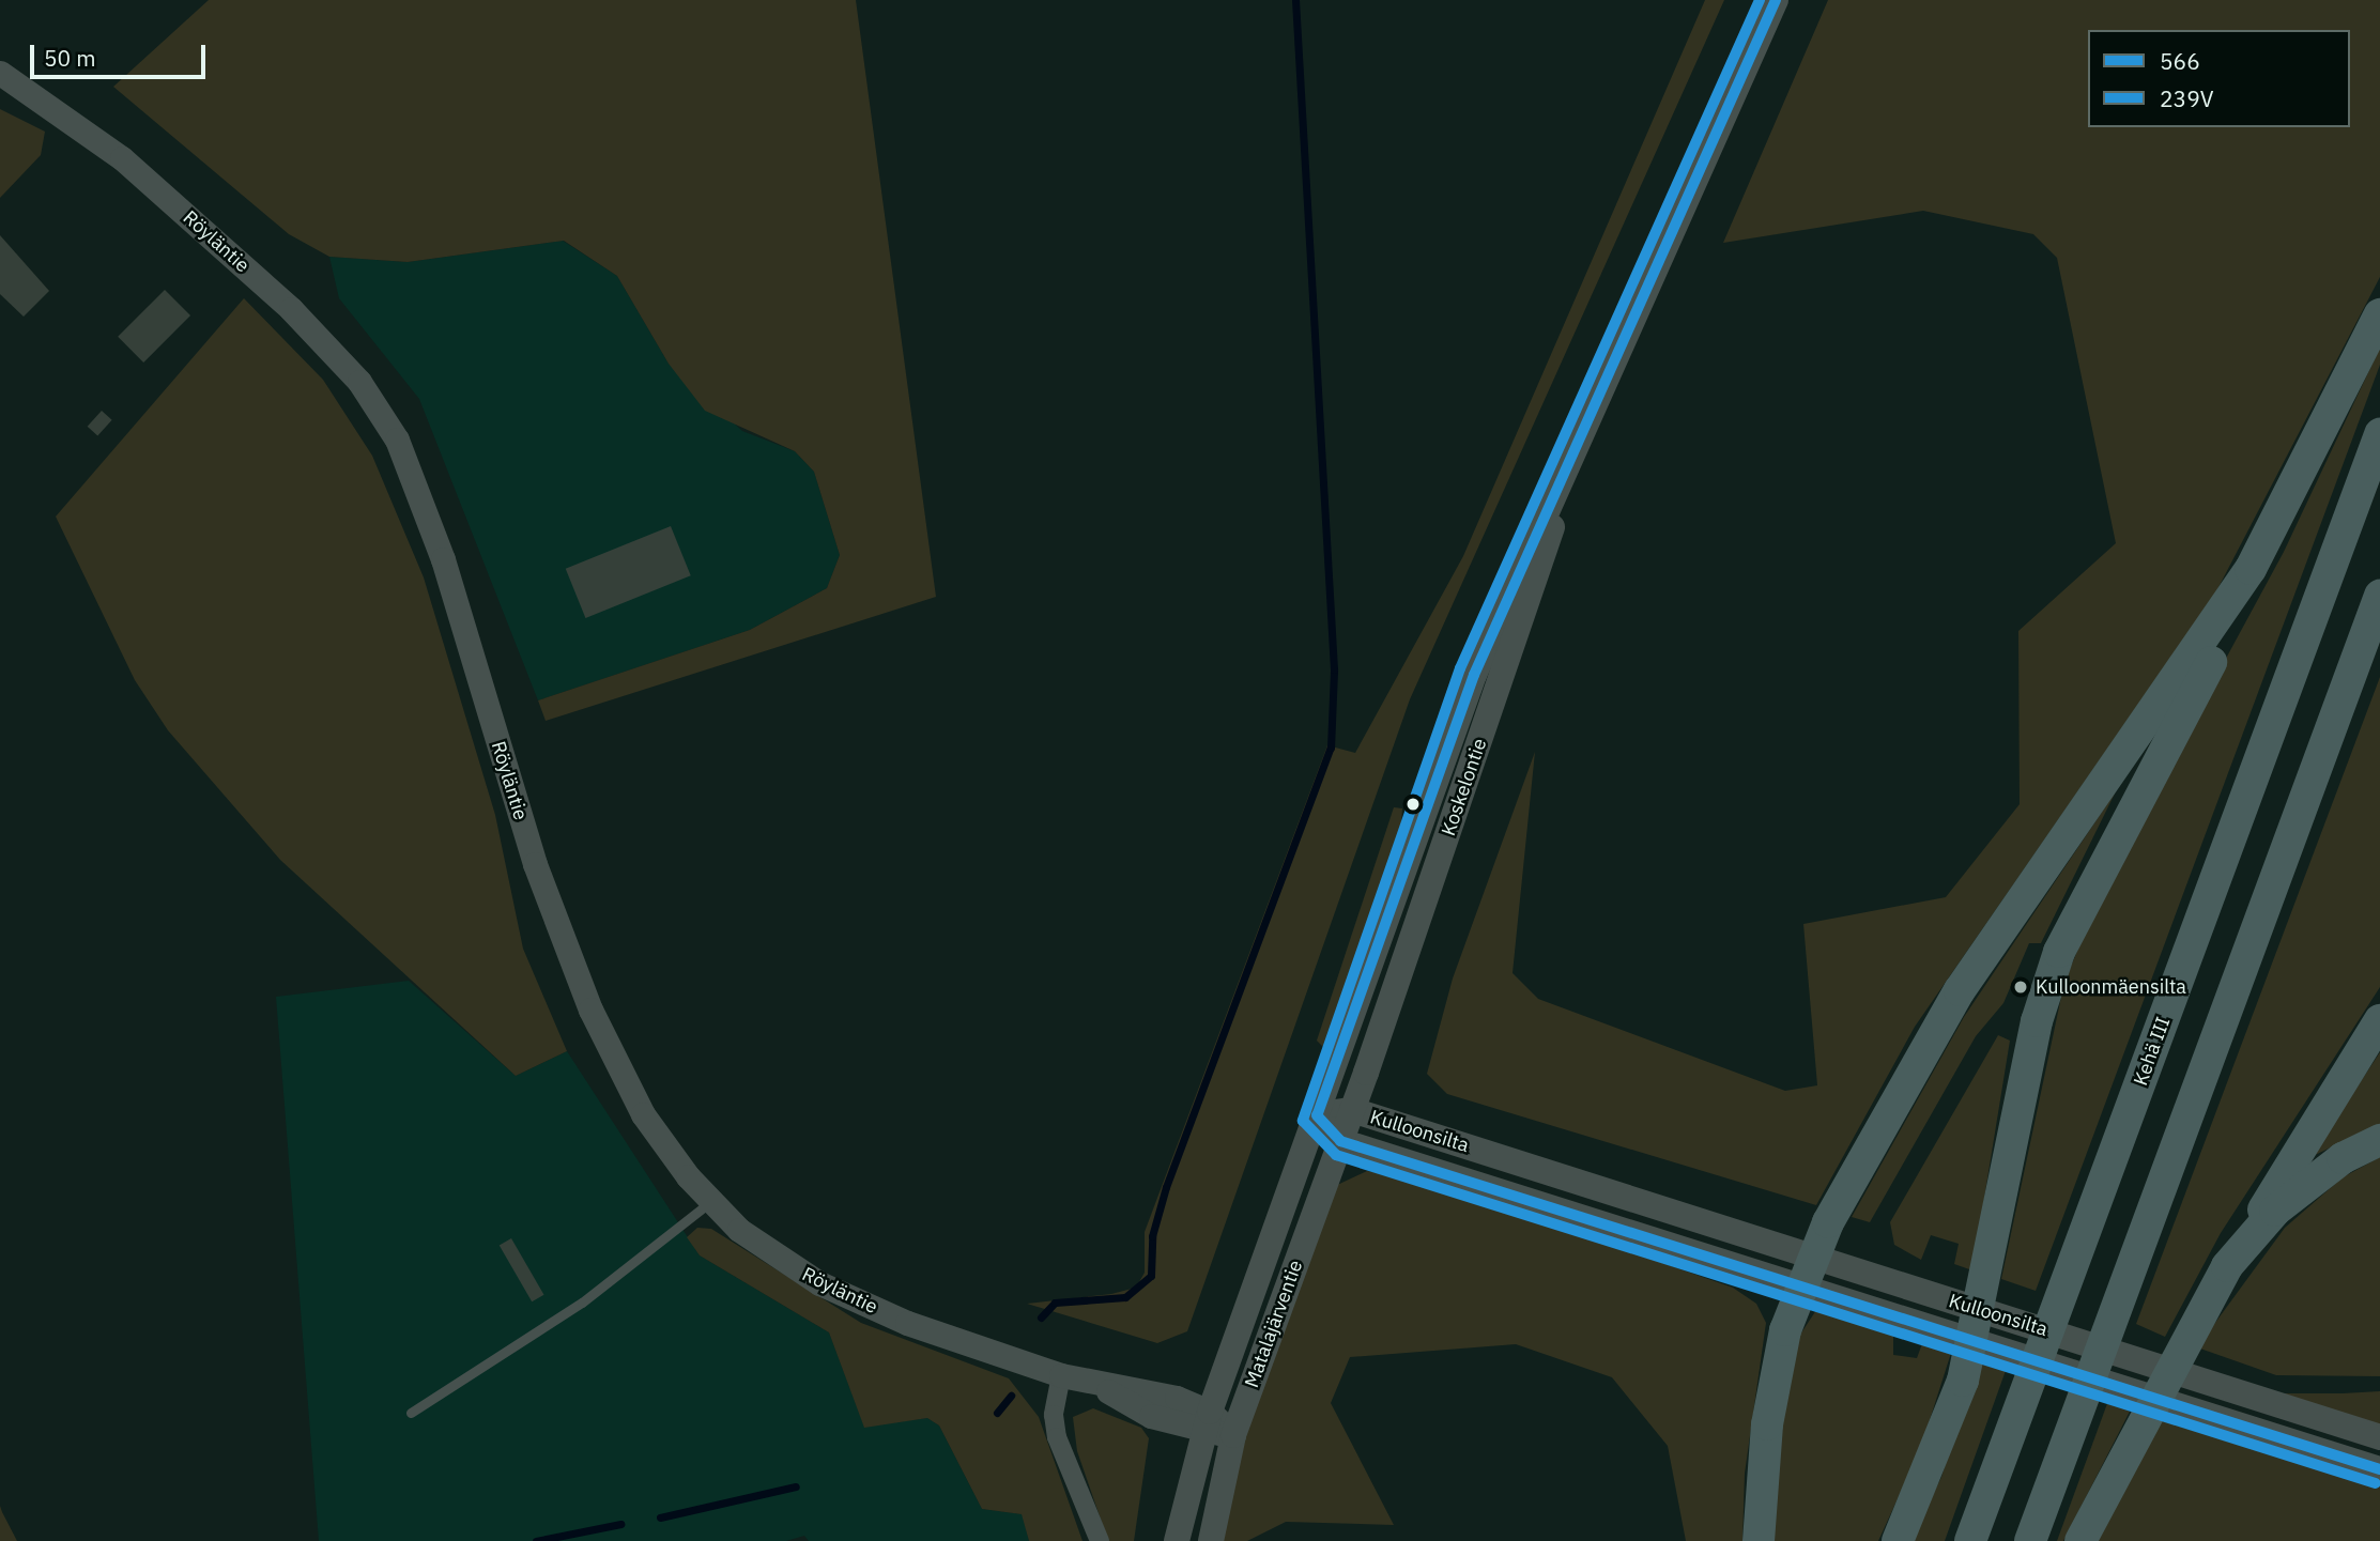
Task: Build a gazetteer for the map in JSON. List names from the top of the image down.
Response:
{
  "streets": {
    "highway": ["Kehä III"],
    "main road": ["Koskelontie", "Kulloonsilta", "Matalajärventie"],
    "street": ["Röyläntie"]
  },
  "crossings": [
    ["Röyläntie", "Matalajärventie"],
    ["Koskelontie", "Kulloonsilta"],
    ["Koskelontie", "Matalajärventie"],
    ["Kulloonsilta", "Matalajärventie"]
  ],
  "places": ["Kulloonmäensilta"],
  "lines": ["transit line 566", "transit line 239V"],
  "legend": ["566", "239V"],
  "scale_bar": "50 m"
}
